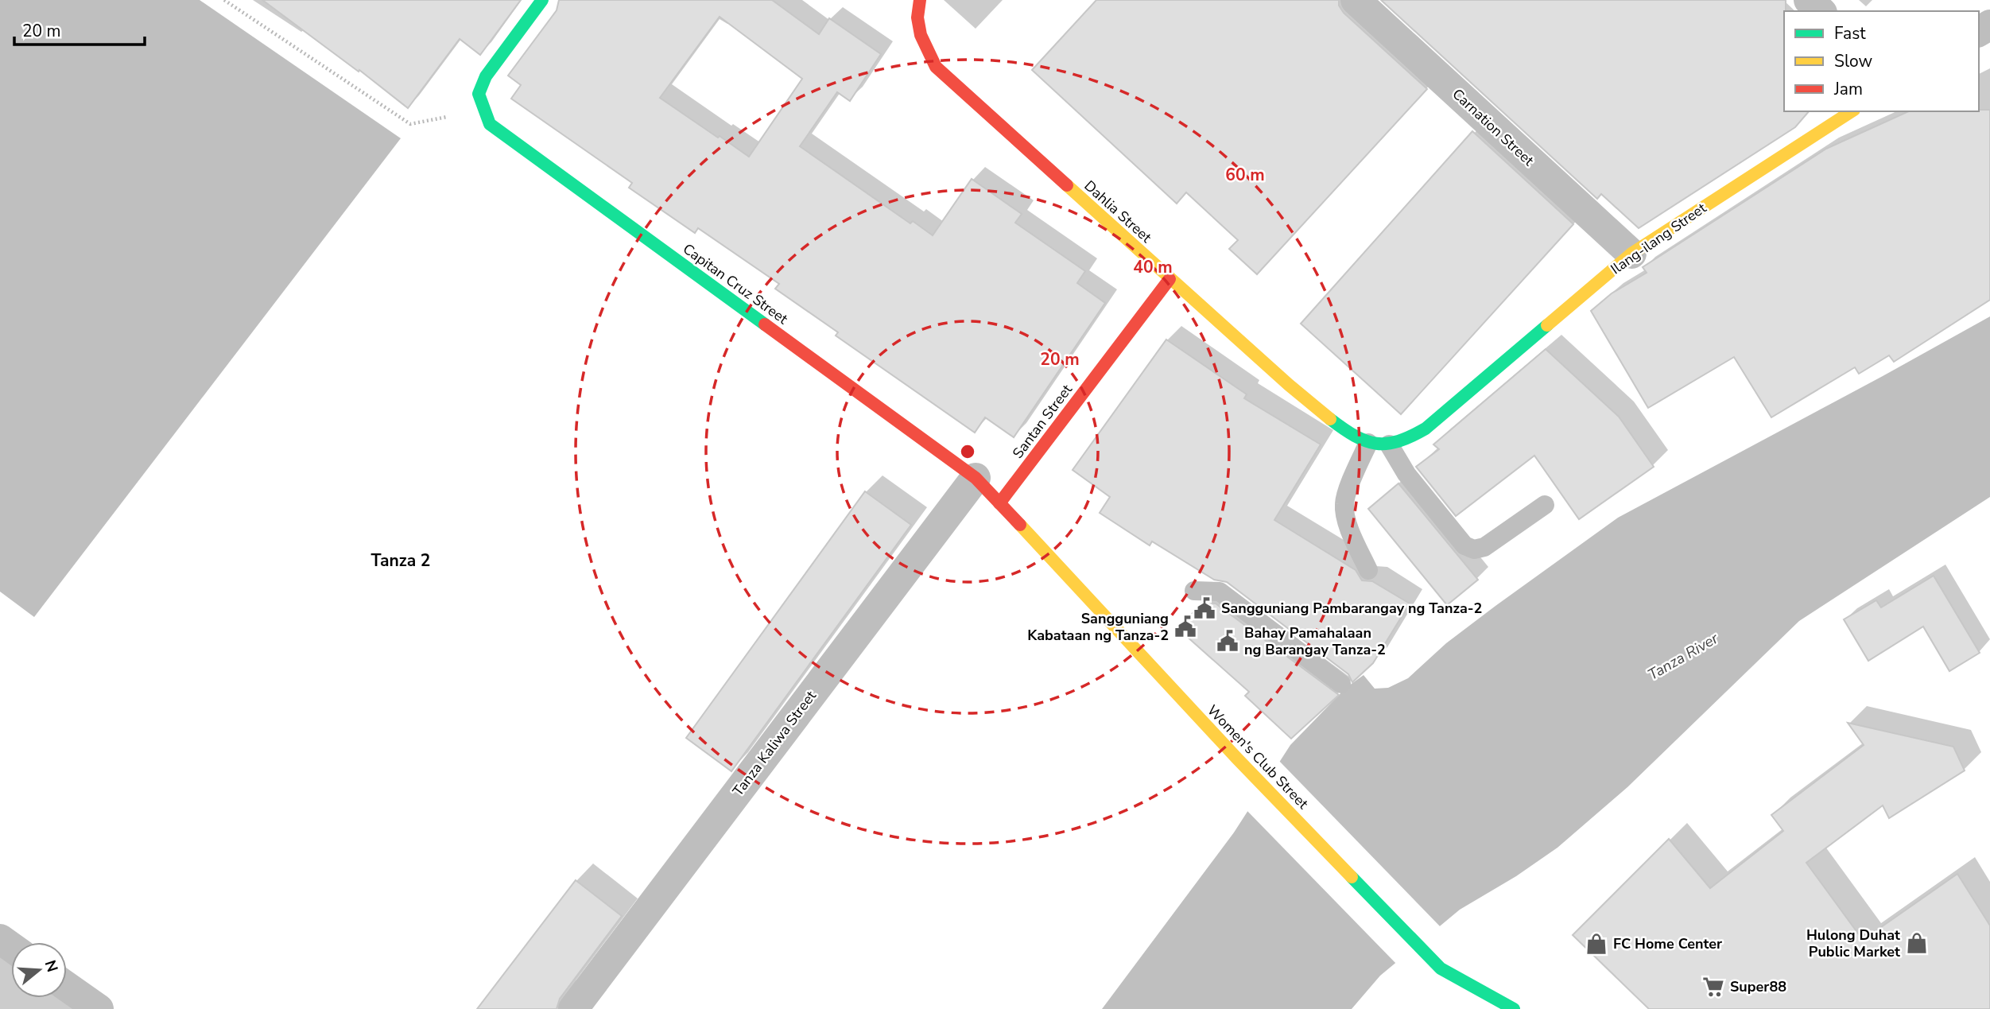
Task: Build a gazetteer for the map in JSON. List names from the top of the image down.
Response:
{
  "streets": {
    "street": [
      "Carnation Street",
      "Dahlia Street",
      "Ilang-ilang Street",
      "Capitan Cruz Street",
      "Santan Street",
      "Tanza Kaliwa Street",
      "Women's Club Street"
    ]
  },
  "crossings": [
    ["Carnation Street", "Ilang-ilang Street"],
    ["Dahlia Street", "Ilang-ilang Street"],
    ["Dahlia Street", "Santan Street"],
    ["Capitan Cruz Street", "Santan Street"],
    ["Capitan Cruz Street", "Tanza Kaliwa Street"],
    ["Capitan Cruz Street", "Women's Club Street"],
    ["Santan Street", "Women's Club Street"]
  ],
  "districts": ["Tanza 2"],
  "water": ["Tanza River"],
  "places": {
    "public building": ["Sangguniang Pambarangay ng Tanza-2", "Sangguniang Kabataan ng Tanza-2", "Bahay Pamahalaan ng Barangay Tanza-2"],
    "shop": ["Hulong Duhat Public Market", "FC Home Center"],
    "supermarket": ["Super88"]
  },
  "legend": ["Fast", "Slow", "Jam"],
  "scale_bar": "20 m",
  "north": "right",
  "rings": ["60 m", "40 m", "20 m"]
}
